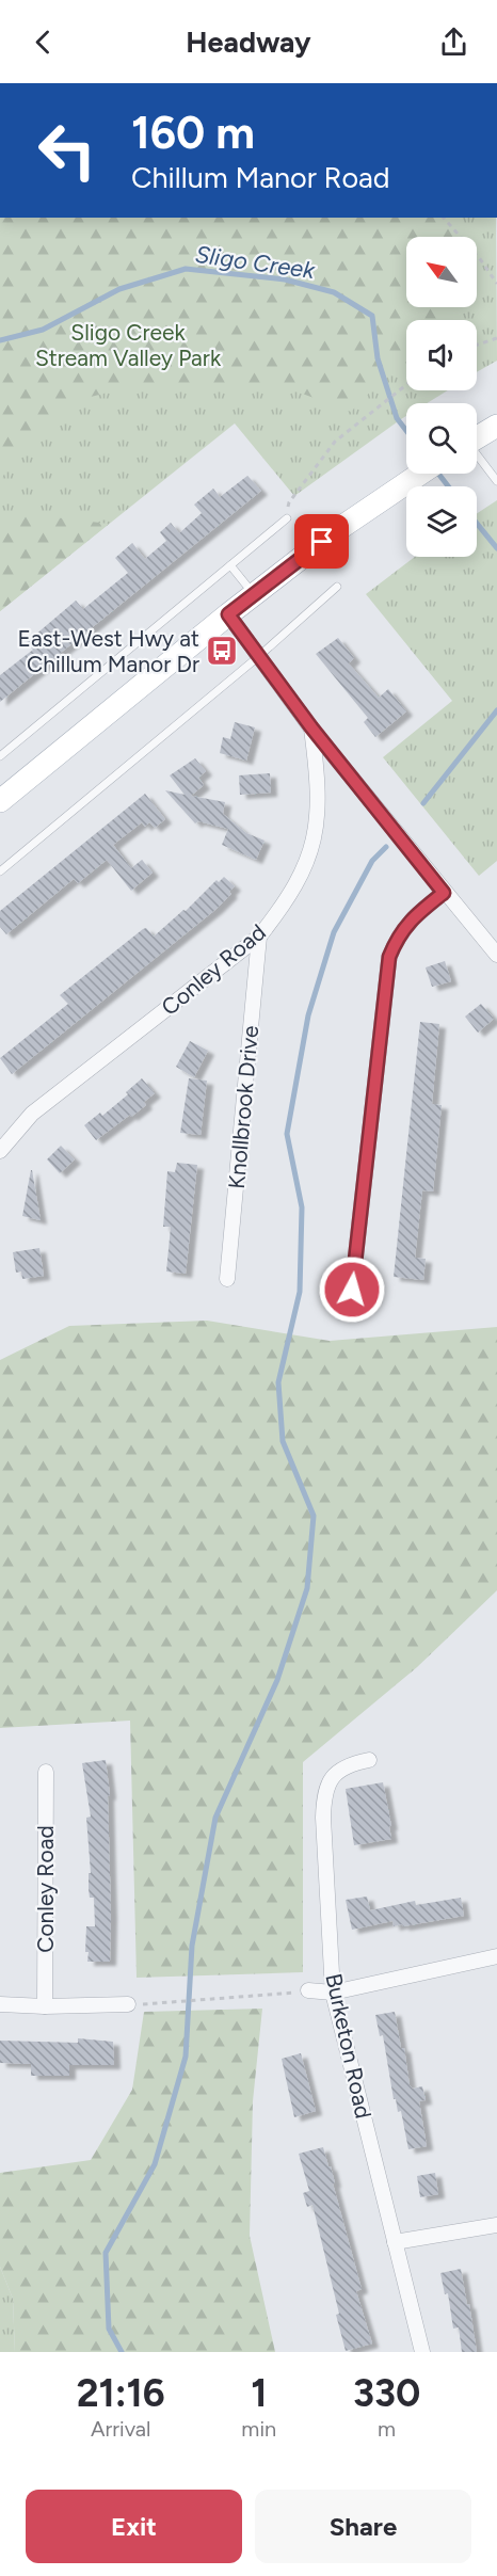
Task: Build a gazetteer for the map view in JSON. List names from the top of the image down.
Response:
{
  "streets": {
    "street": ["Conley Road", "Knollbrook Drive", "Burketon Road"]
  },
  "crossings": [
    ["Conley Road", "Knollbrook Drive"]
  ],
  "water": ["Sligo Creek"],
  "parks": ["Sligo Creek Stream Valley Park"],
  "places": {
    "bus stop": ["East-West Hwy at Chillum Manor Dr"]
  },
  "north": "top left",
  "page": {
    "header": "Headway",
    "turn": ["160 m", "Chillum Manor Road"],
    "eta": [
      "21:16",
      "Arrival",
      "1",
      "min",
      "330",
      "m"
    ],
    "buttons": ["Exit", "Share"]
  }
}
